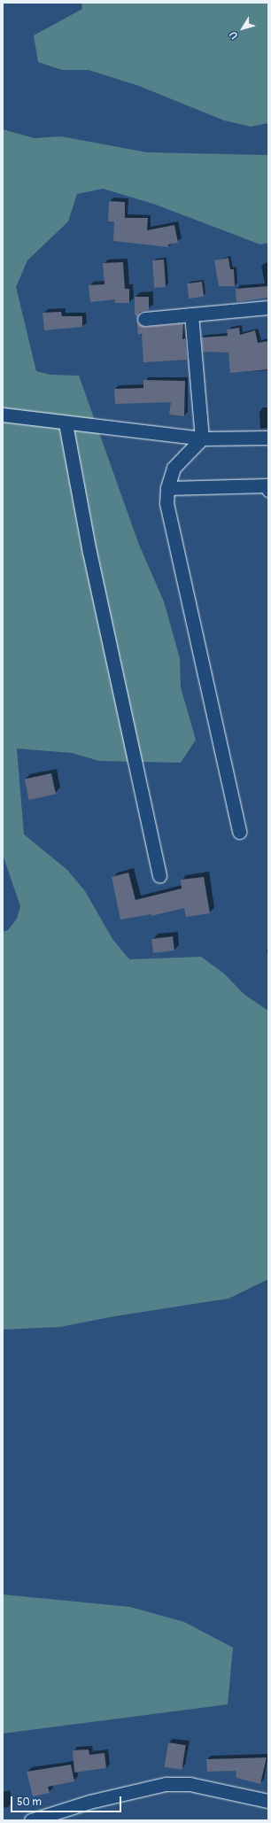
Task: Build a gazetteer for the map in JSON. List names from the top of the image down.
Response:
{
  "scale_bar": "50 m",
  "north": "bottom left"
}
